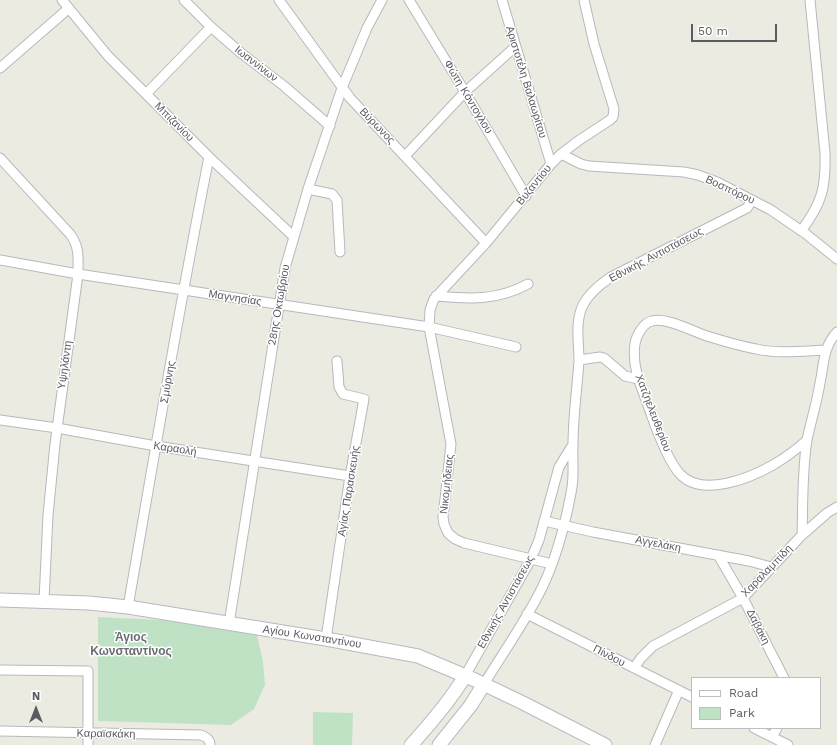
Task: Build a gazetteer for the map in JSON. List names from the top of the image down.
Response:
{
  "streets": {
    "main road": ["Εθνικής Αντιστάσεως", "Αγίου Κωνσταντίνου"],
    "street": [
      "Ιωαννίνων",
      "Αριστοτέλη Βαλαωρίτου",
      "Φώτη Κόντογλου",
      "Μπιζανίου",
      "Βύρωνος",
      "Βυζαντίου",
      "Βοσπόρου",
      "Μαγνησίας",
      "28ης Οκτωβρίου",
      "Υψηλάντη",
      "Σμύρνης",
      "Χατζηελευθερίου",
      "Καραολή",
      "Νικομήδειας",
      "Αγίας Παρασκευής",
      "Αγγελάκη",
      "Χαραλαμπίδη",
      "Δαβάκη",
      "Πίνδου",
      "Καραϊσκάκη"
    ]
  },
  "crossings": [
    ["Ιωαννίνων", "28ης Οκτωβρίου"],
    ["Αριστοτέλη Βαλαωρίτου", "Βυζαντίου"],
    ["Φώτη Κόντογλου", "Βυζαντίου"],
    ["Μπιζανίου", "28ης Οκτωβρίου"],
    ["Μπιζανίου", "Σμύρνης"],
    ["Βύρωνος", "Βυζαντίου"],
    ["Βύρωνος", "28ης Οκτωβρίου"],
    ["Βυζαντίου", "Βοσπόρου"],
    ["Βυζαντίου", "Μαγνησίας"],
    ["Βυζαντίου", "Νικομήδειας"],
    ["Βοσπόρου", "Εθνικής Αντιστάσεως"],
    ["Εθνικής Αντιστάσεως", "Νικομήδειας"],
    ["Εθνικής Αντιστάσεως", "Αγγελάκη"],
    ["Εθνικής Αντιστάσεως", "Αγίου Κωνσταντίνου"],
    ["Εθνικής Αντιστάσεως", "Πίνδου"],
    ["Μαγνησίας", "28ης Οκτωβρίου"],
    ["Μαγνησίας", "Υψηλάντη"],
    ["Μαγνησίας", "Σμύρνης"],
    ["Μαγνησίας", "Νικομήδειας"],
    ["28ης Οκτωβρίου", "Καραολή"],
    ["28ης Οκτωβρίου", "Αγίου Κωνσταντίνου"],
    ["Υψηλάντη", "Καραολή"],
    ["Υψηλάντη", "Αγίου Κωνσταντίνου"],
    ["Σμύρνης", "Καραολή"],
    ["Σμύρνης", "Αγίου Κωνσταντίνου"],
    ["Καραολή", "Αγίας Παρασκευής"],
    ["Αγίας Παρασκευής", "Αγίου Κωνσταντίνου"],
    ["Αγγελάκη", "Χαραλαμπίδη"],
    ["Αγγελάκη", "Δαβάκη"],
    ["Χαραλαμπίδη", "Δαβάκη"],
    ["Χαραλαμπίδη", "Πίνδου"]
  ],
  "districts": ["Άγιος Κωνσταντίνος"],
  "legend": ["Road", "Park"],
  "scale_bar": "50 m",
  "north": "top"
}
